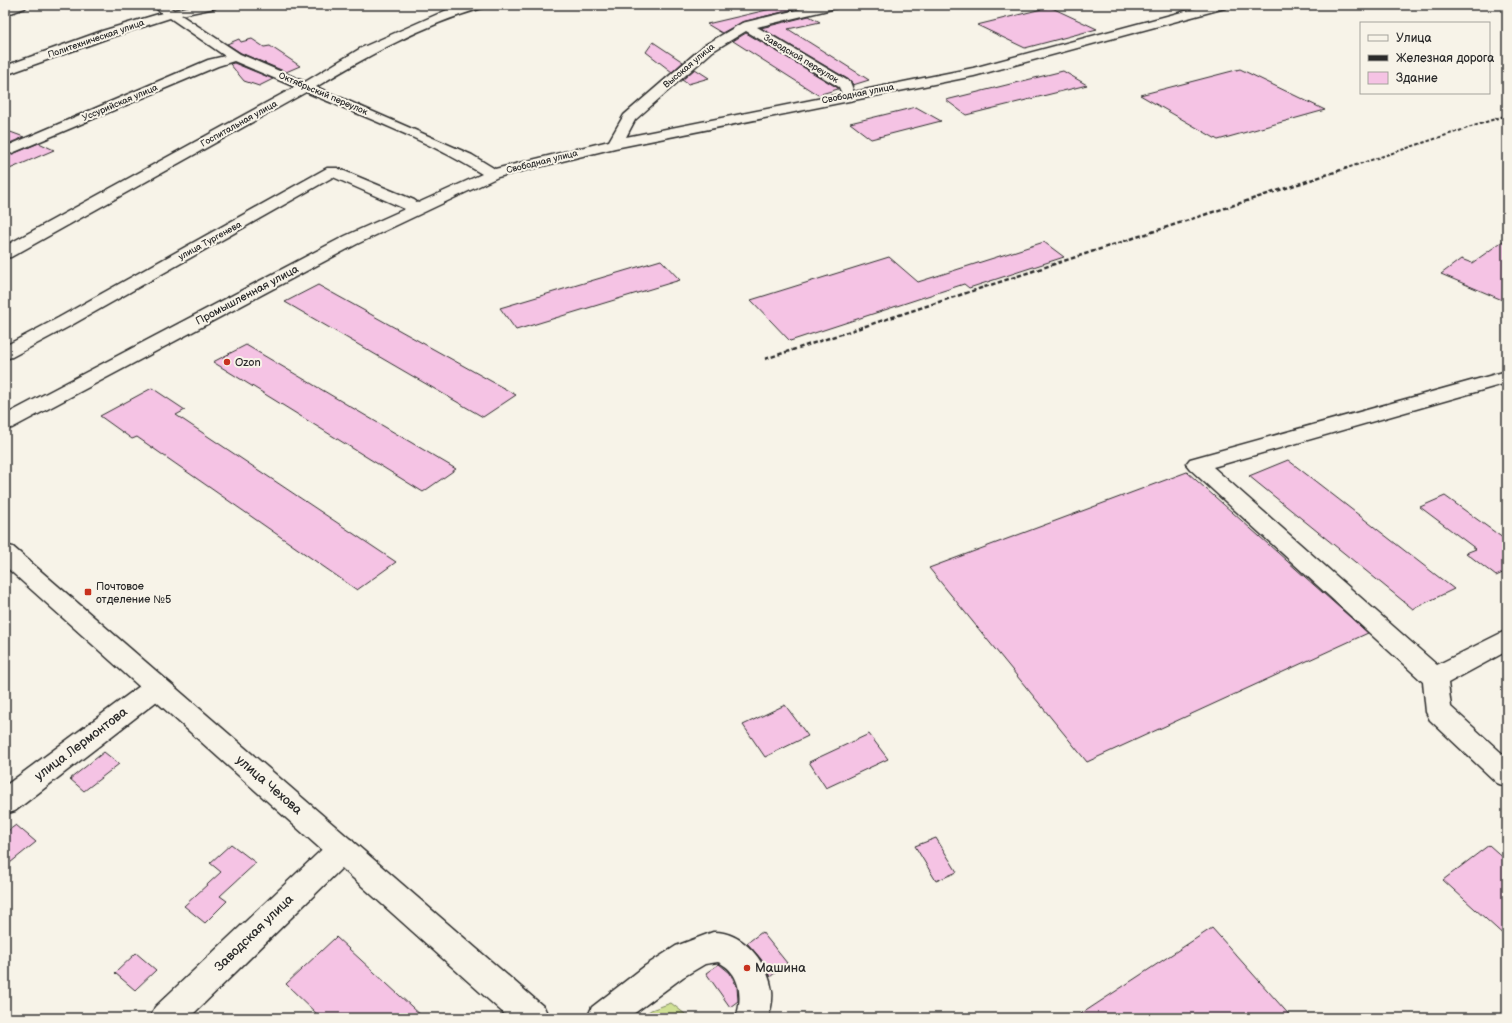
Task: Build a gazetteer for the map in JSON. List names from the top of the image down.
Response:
{
  "streets": {
    "street": [
      "Политехническая улица",
      "Заводской переулок",
      "Высокая улица",
      "Октябрьский переулок",
      "Свободная улица",
      "Уссурийская улица",
      "Госпитальная улица",
      "улица Тургенева",
      "Промышленная улица",
      "улица Лермонтова",
      "улица Чехова",
      "Заводская улица"
    ]
  },
  "crossings": [
    ["Политехническая улица", "Октябрьский переулок"],
    ["Заводской переулок", "Высокая улица"],
    ["Заводской переулок", "Свободная улица"],
    ["Высокая улица", "Свободная улица"],
    ["Октябрьский переулок", "Свободная улица"],
    ["Октябрьский переулок", "Уссурийская улица"],
    ["Октябрьский переулок", "Госпитальная улица"],
    ["Октябрьский переулок", "Промышленная улица"],
    ["Свободная улица", "Промышленная улица"],
    ["улица Тургенева", "Промышленная улица"],
    ["улица Лермонтова", "улица Чехова"],
    ["улица Чехова", "Заводская улица"]
  ],
  "places": {
    "other": ["Ozon", "Машина"],
    "transit": ["Почтовое отделение №5"]
  },
  "legend": ["Улица", "Железная дорога", "Здание"]
}
